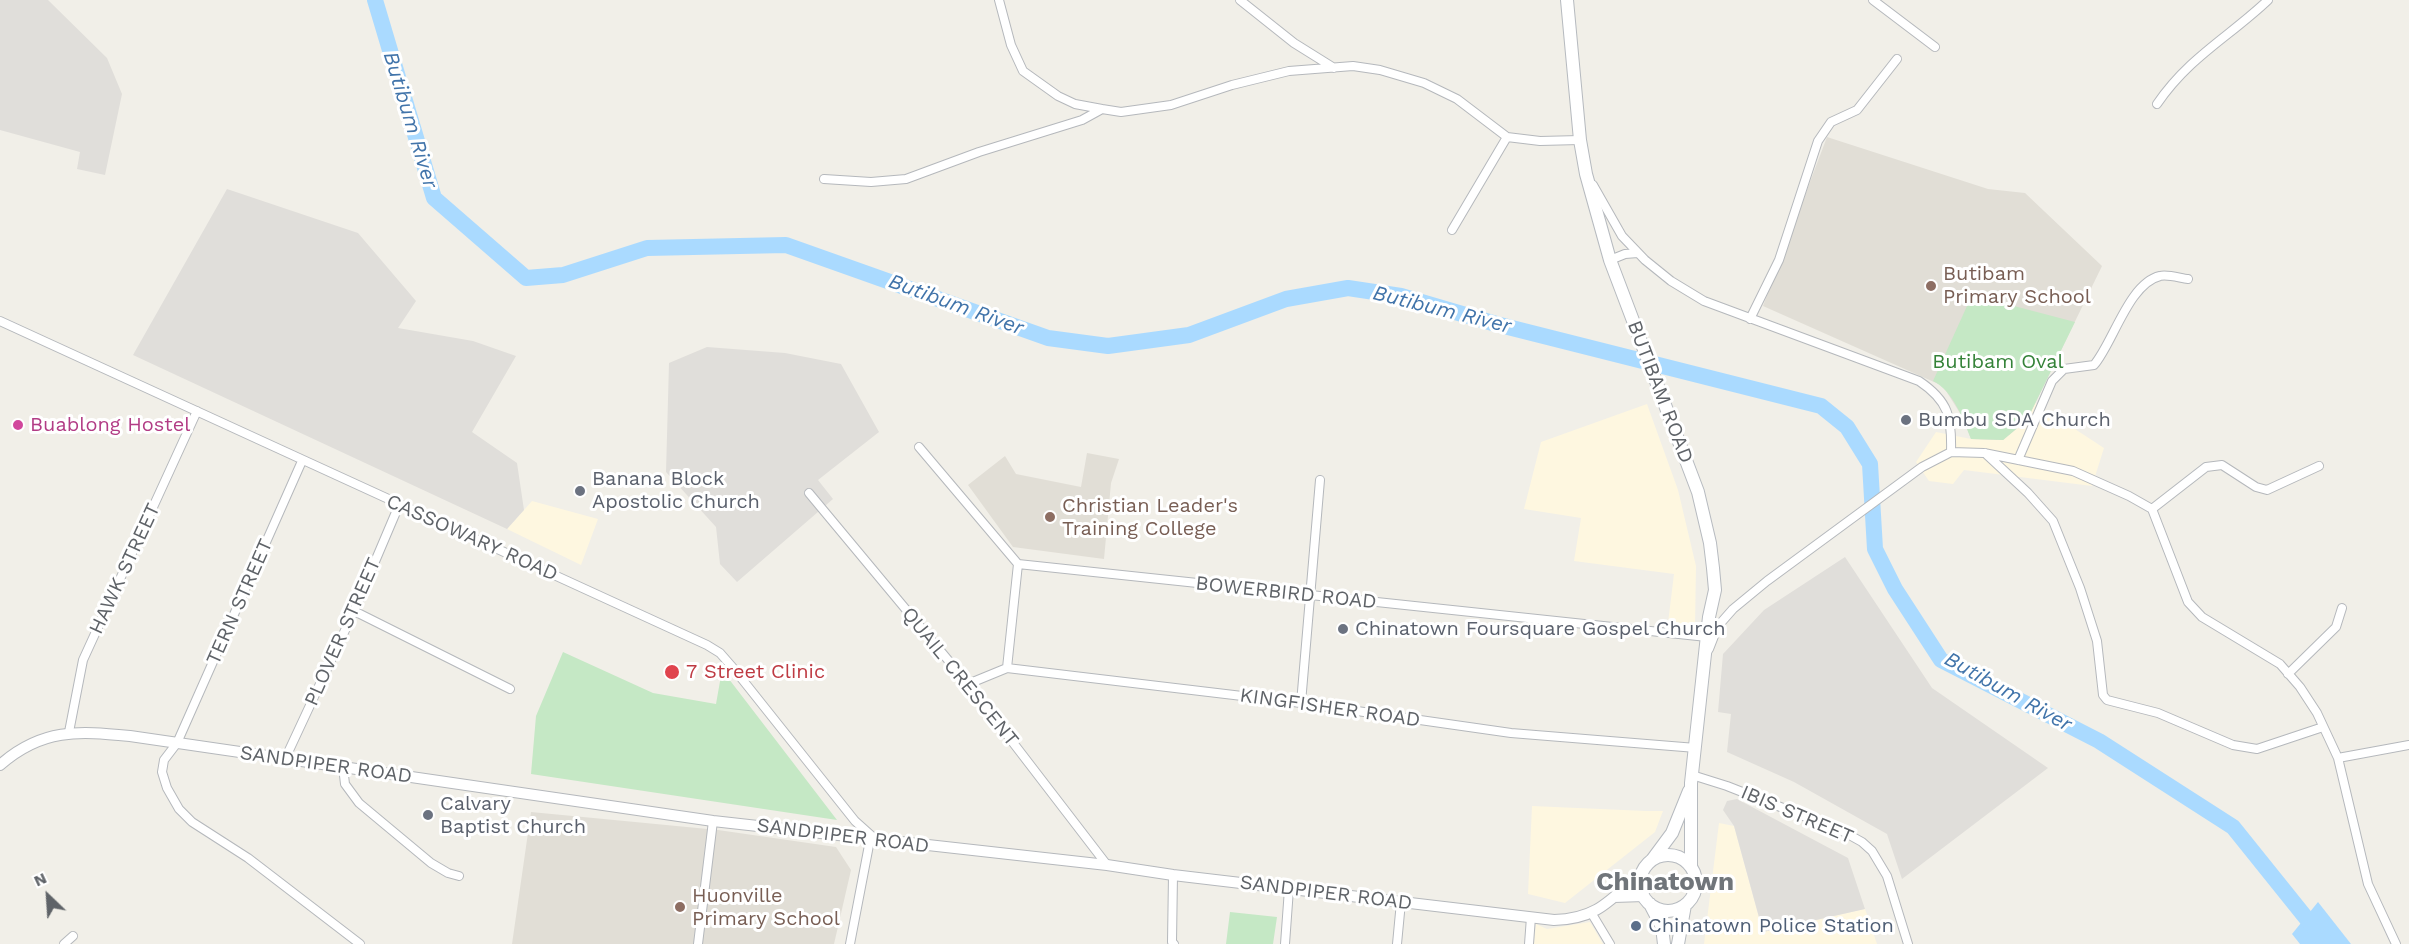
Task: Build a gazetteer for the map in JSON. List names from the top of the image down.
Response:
{
  "streets": {
    "main road": ["BUTIBAM ROAD"],
    "street": [
      "CASSOWARY ROAD",
      "HAWK STREET",
      "BOWERBIRD ROAD",
      "TERN STREET",
      "PLOVER STREET",
      "QUAIL CRESCENT",
      "KINGFISHER ROAD",
      "SANDPIPER ROAD",
      "IBIS STREET"
    ]
  },
  "crossings": [
    ["BUTIBAM ROAD", "BOWERBIRD ROAD"],
    ["BUTIBAM ROAD", "KINGFISHER ROAD"],
    ["BUTIBAM ROAD", "SANDPIPER ROAD"],
    ["BUTIBAM ROAD", "IBIS STREET"],
    ["CASSOWARY ROAD", "HAWK STREET"],
    ["CASSOWARY ROAD", "TERN STREET"],
    ["CASSOWARY ROAD", "PLOVER STREET"],
    ["CASSOWARY ROAD", "SANDPIPER ROAD"],
    ["HAWK STREET", "SANDPIPER ROAD"],
    ["TERN STREET", "SANDPIPER ROAD"],
    ["PLOVER STREET", "SANDPIPER ROAD"],
    ["QUAIL CRESCENT", "KINGFISHER ROAD"],
    ["QUAIL CRESCENT", "SANDPIPER ROAD"]
  ],
  "districts": ["Chinatown"],
  "water": ["Butibum River"],
  "parks": ["Butibam Oval"],
  "places": [
    "Butibam Primary School",
    "Bumbu SDA Church",
    "Buablong Hostel",
    "Banana Block Apostolic Church",
    "Christian Leader's Training College",
    "Chinatown Foursquare Gospel Church",
    "7 Street Clinic",
    "Calvary Baptist Church",
    "Huonville Primary School",
    "Chinatown Police Station"
  ],
  "north": "top left"
}
